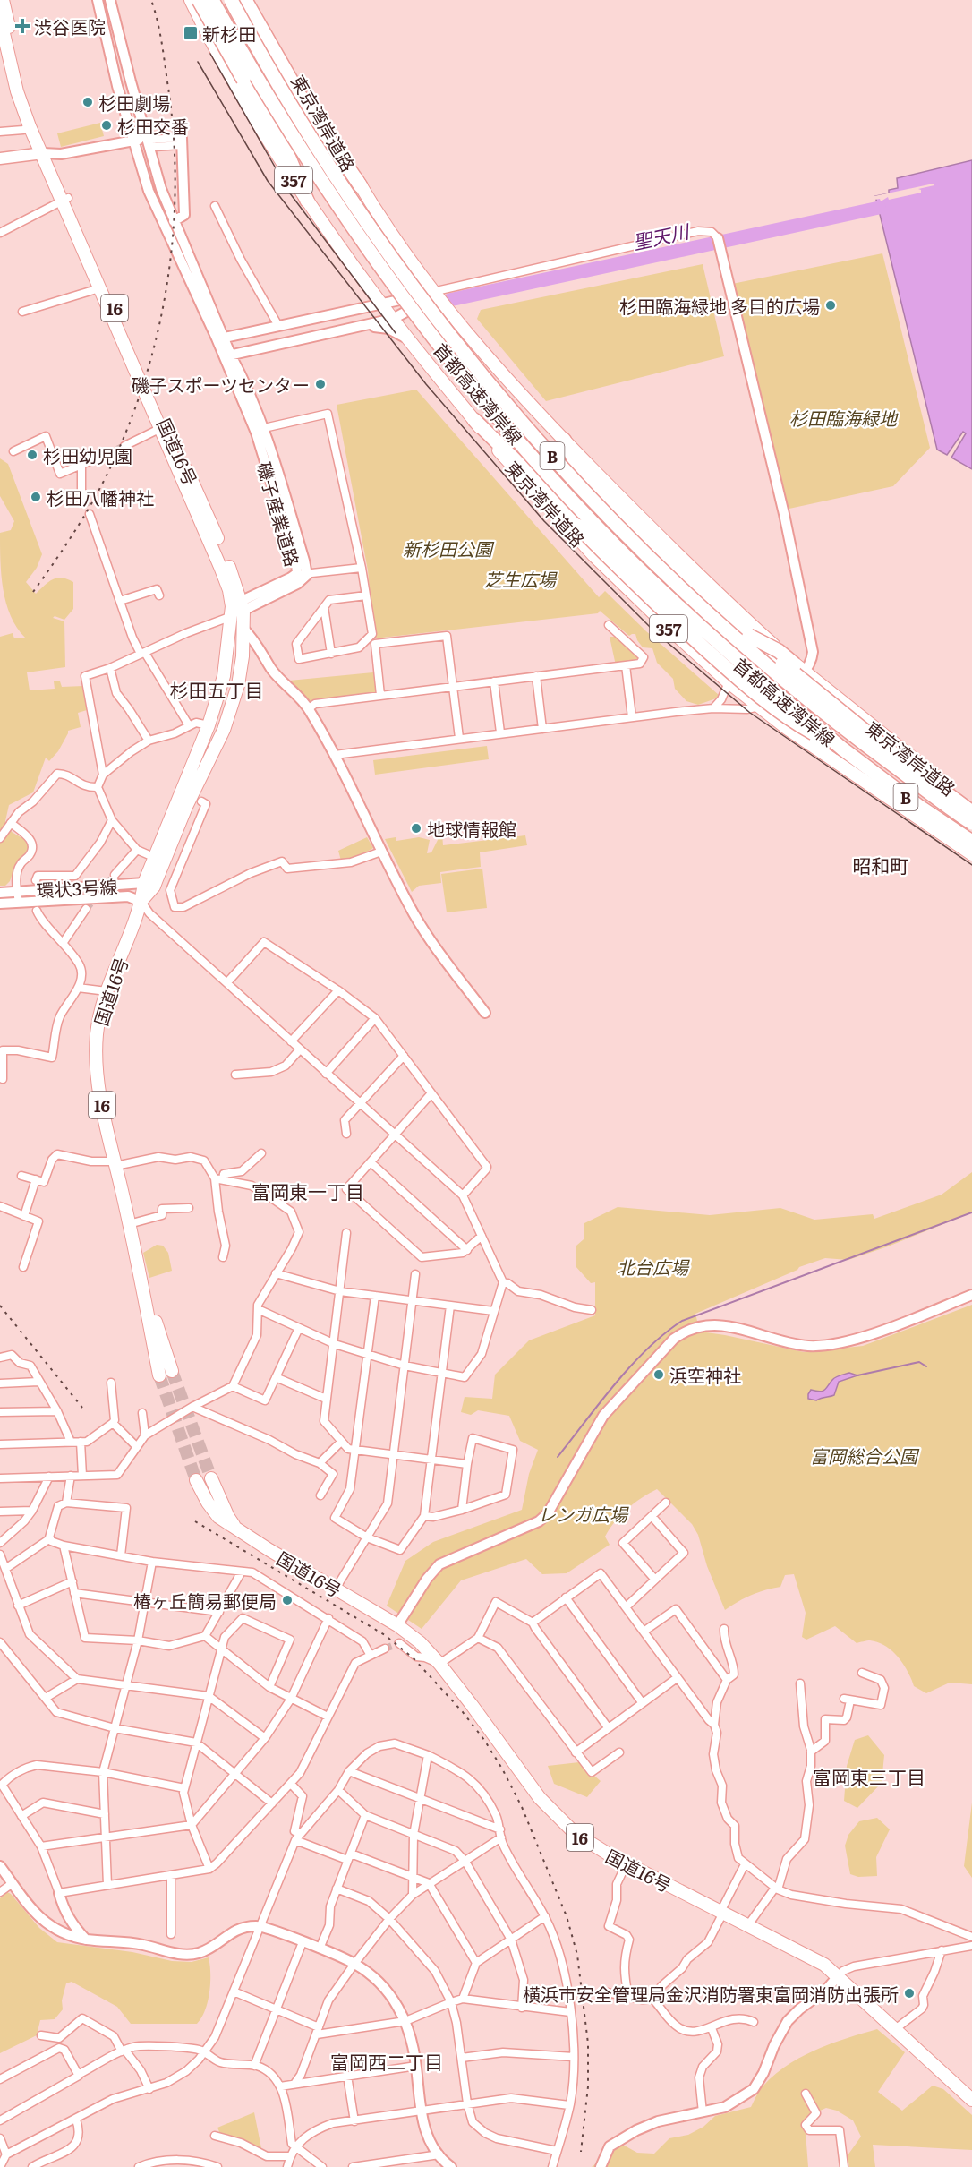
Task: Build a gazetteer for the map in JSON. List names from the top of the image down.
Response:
{
  "streets": {
    "highway": [
      "東京湾岸道路",
      "357",
      "16",
      "首都高速湾岸線",
      "国道16号",
      "B"
    ],
    "street": ["磯子産業道路", "環状3号線"]
  },
  "crossings": [
    ["東京湾岸道路", "B"],
    ["首都高速湾岸線", "B"],
    ["国道16号", "磯子産業道路"],
    ["国道16号", "環状3号線"]
  ],
  "districts": [
    "杉田五丁目",
    "昭和町",
    "富岡東一丁目",
    "富岡東三丁目",
    "富岡西二丁目"
  ],
  "water": ["聖天川"],
  "parks": [
    "杉田臨海緑地",
    "新杉田公園",
    "芝生広場",
    "北台広場",
    "富岡総合公園",
    "レンガ広場"
  ],
  "places": {
    "health": ["渋谷医院"],
    "transit": ["新杉田"],
    "other": [
      "杉田劇場",
      "杉田交番",
      "杉田臨海緑地 多目的広場",
      "磯子スポーツセンター",
      "杉田幼児園",
      "杉田八幡神社",
      "地球情報館",
      "浜空神社",
      "椿ヶ丘簡易郵便局",
      "横浜市安全管理局金沢消防署東富岡消防出張所"
    ]
  }
}
